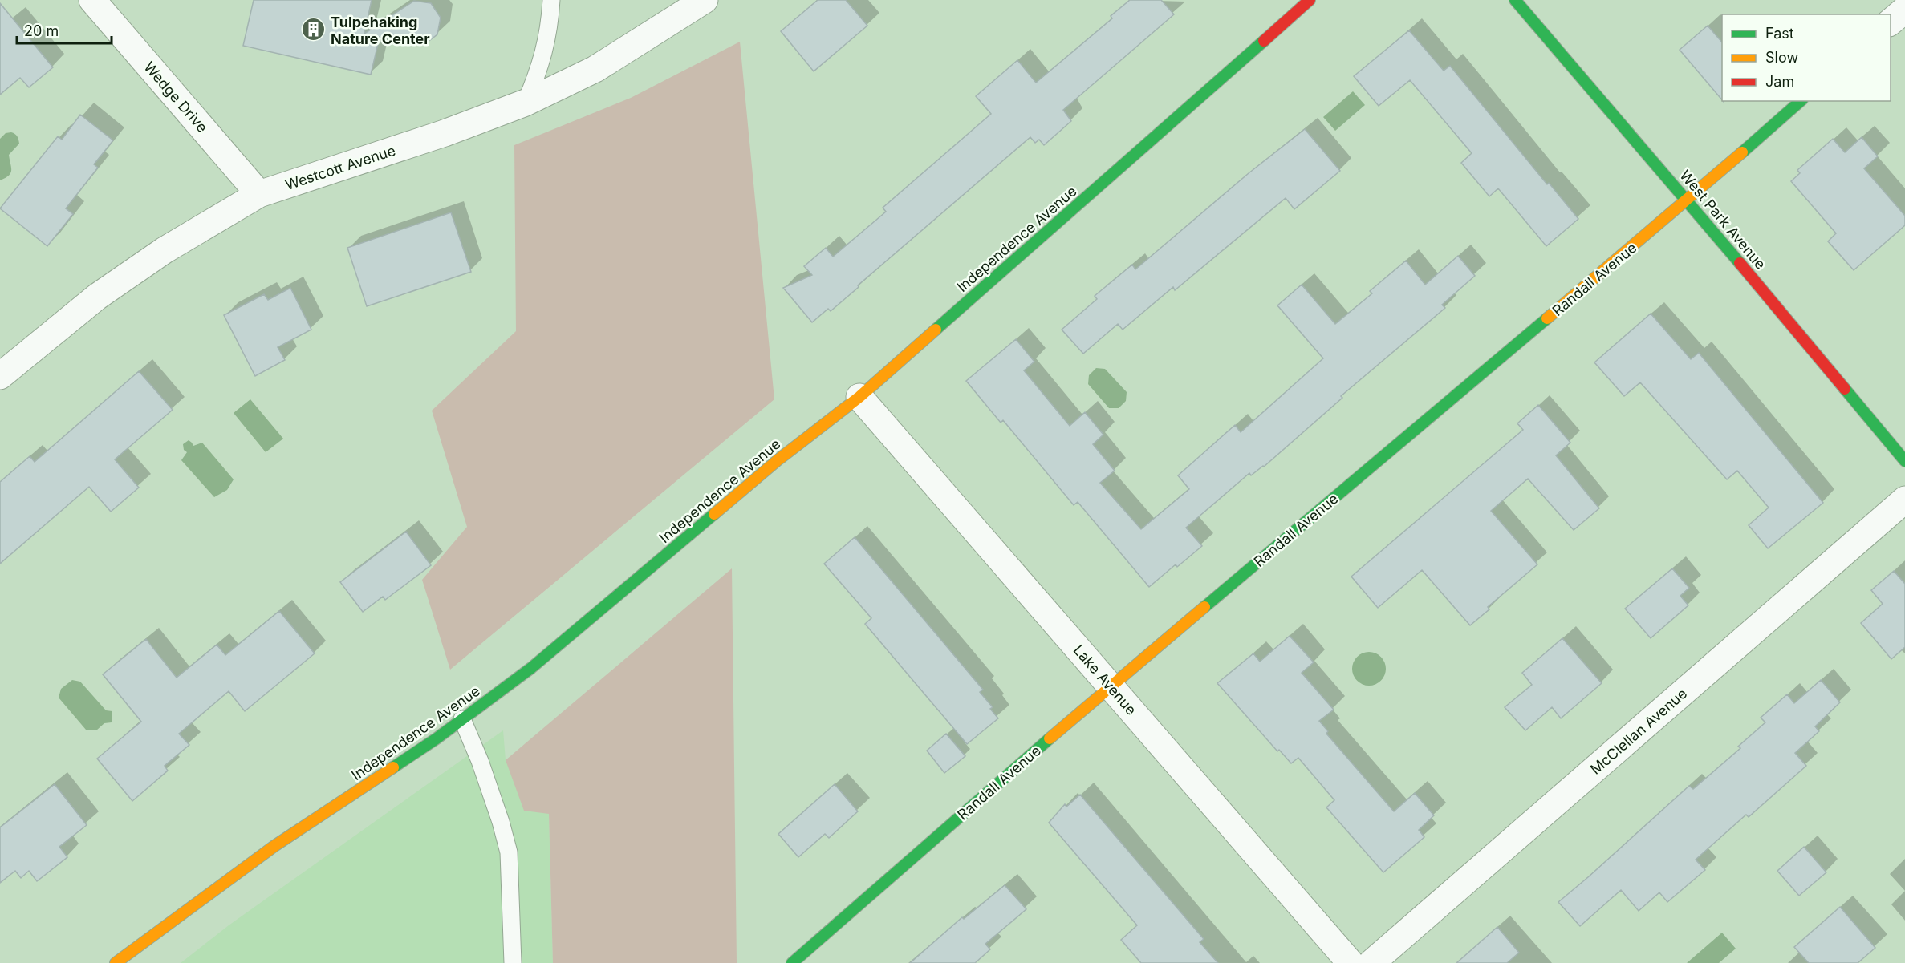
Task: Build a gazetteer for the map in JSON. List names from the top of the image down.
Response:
{
  "streets": {
    "street": [
      "Wedge Drive",
      "Westcott Avenue",
      "West Park Avenue",
      "Independence Avenue",
      "Randall Avenue",
      "Lake Avenue",
      "McClellan Avenue"
    ]
  },
  "crossings": [
    ["Wedge Drive", "Westcott Avenue"],
    ["West Park Avenue", "Randall Avenue"],
    ["Independence Avenue", "Lake Avenue"],
    ["Randall Avenue", "Lake Avenue"]
  ],
  "places": {
    "building": ["Tulpehaking Nature Center"]
  },
  "legend": ["Fast", "Slow", "Jam"],
  "scale_bar": "20 m"
}
